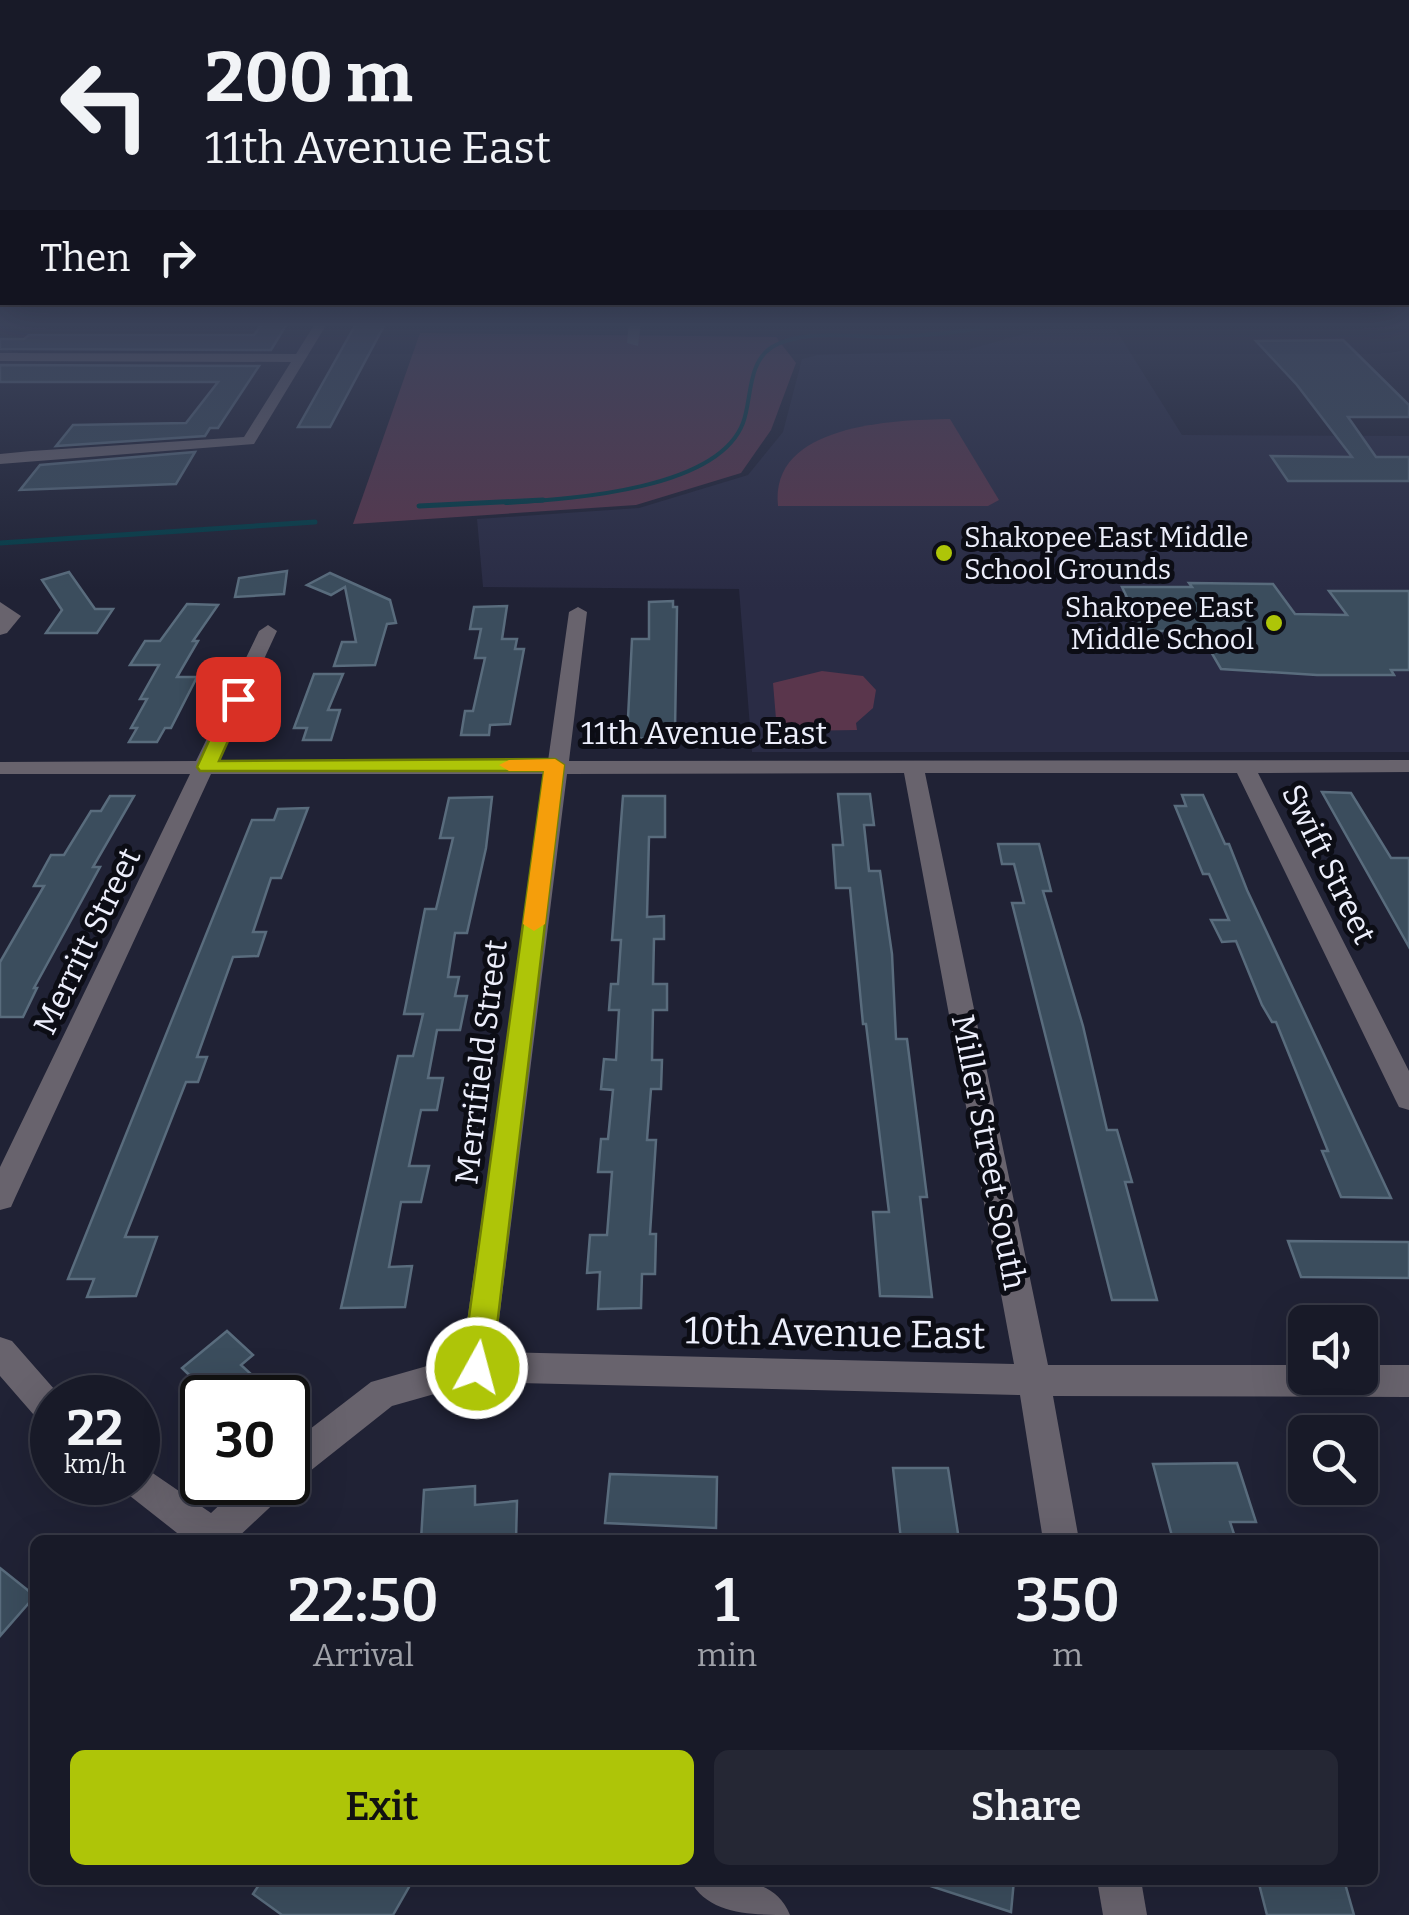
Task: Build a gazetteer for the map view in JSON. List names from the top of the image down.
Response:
{
  "streets": {
    "street": [
      "11th Avenue East",
      "Swift Street",
      "Merritt Street",
      "Merrifield Street",
      "Miller Street South",
      "10th Avenue East"
    ]
  },
  "crossings": [
    ["11th Avenue East", "Swift Street"],
    ["11th Avenue East", "Merritt Street"],
    ["11th Avenue East", "Merrifield Street"],
    ["11th Avenue East", "Miller Street South"],
    ["Merrifield Street", "10th Avenue East"],
    ["Miller Street South", "10th Avenue East"]
  ],
  "places": ["Shakopee East Middle School Grounds", "Shakopee East Middle School"],
  "page": {
    "turn": ["200 m", "11th Avenue East"],
    "then": "Then",
    "speed": "22 km/h",
    "limit": "30",
    "eta": [
      "22:50",
      "Arrival",
      "1",
      "min",
      "350",
      "m"
    ],
    "buttons": ["Exit", "Share"]
  }
}
